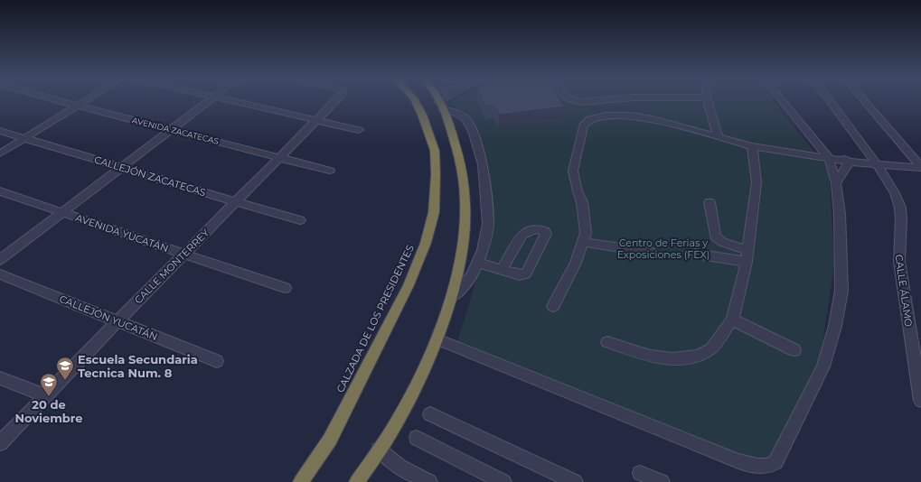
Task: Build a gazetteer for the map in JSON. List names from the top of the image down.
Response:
{
  "streets": {
    "highway": ["CALZADA DE LOS PRESIDENTES"],
    "street": [
      "AVENIDA ZACATECAS",
      "CALLEJÓN ZACATECAS",
      "AVENIDA YUCATÁN",
      "CALLE MONTERREY",
      "CALLE ÁLAMO",
      "CALLEJÓN YUCATÁN"
    ]
  },
  "crossings": [
    ["AVENIDA ZACATECAS", "CALLE MONTERREY"],
    ["CALLEJÓN ZACATECAS", "CALLE MONTERREY"],
    ["AVENIDA YUCATÁN", "CALLE MONTERREY"],
    ["CALLE MONTERREY", "CALLEJÓN YUCATÁN"]
  ],
  "parks": ["Centro de Ferias y Exposiciones (FEX)"],
  "places": {
    "school or university": ["Escuela Secundaria Tecnica Num. 8", "20 de Noviembre"]
  }
}
